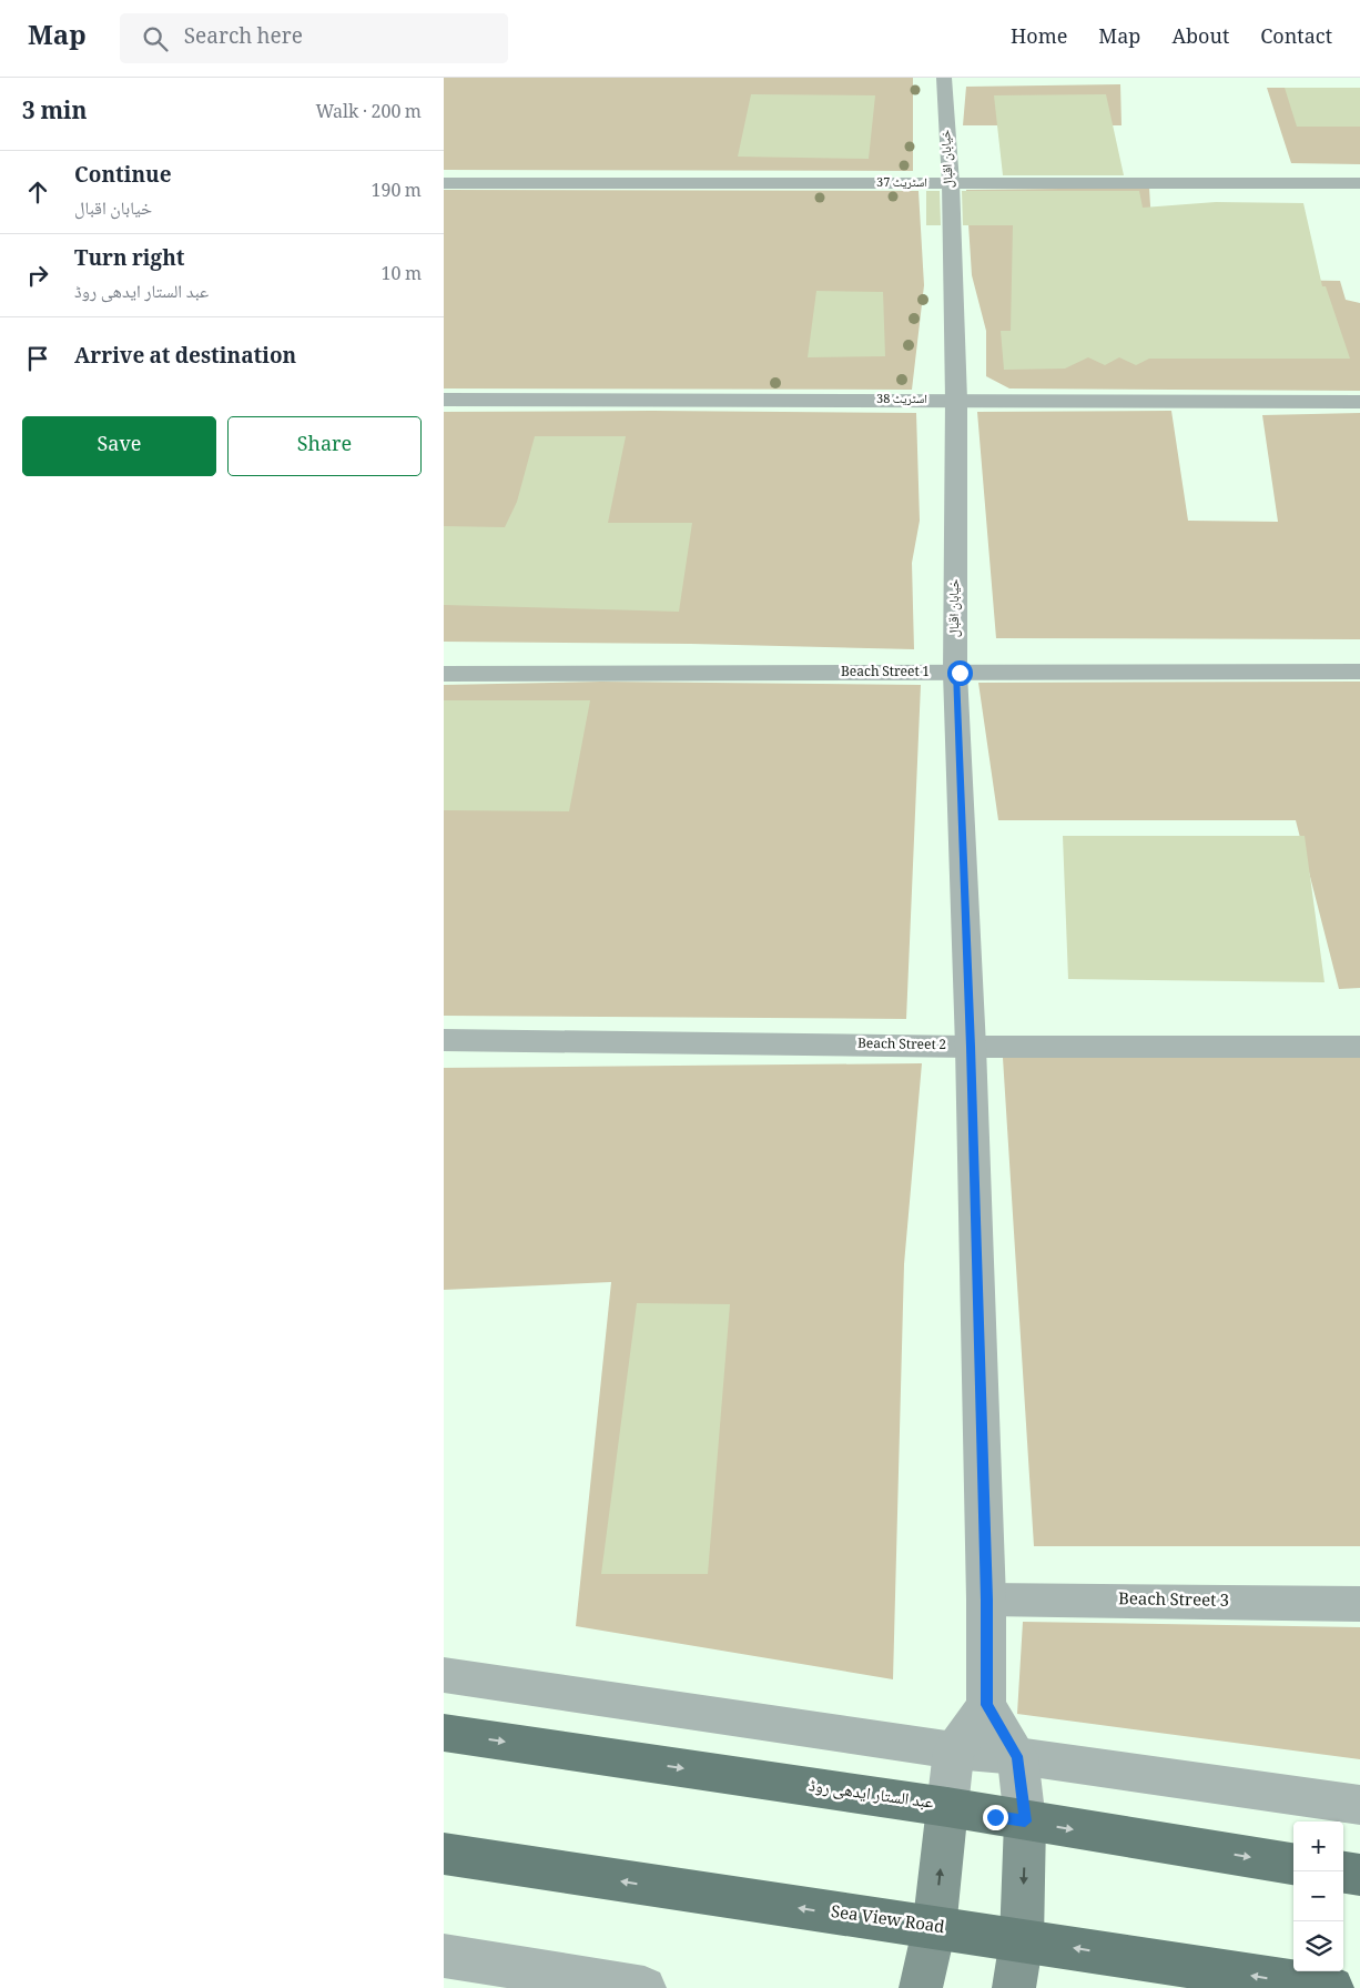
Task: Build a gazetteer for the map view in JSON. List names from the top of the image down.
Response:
{
  "streets": {
    "main road": ["عبد الستار ایدھی روڈ", "Sea View Road"],
    "street": [
      "خیابان اقبال",
      "اسٹریٹ 37",
      "اسٹریٹ 38",
      "Beach Street 1",
      "Beach Street 2",
      "Beach Street 3"
    ]
  },
  "crossings": [
    ["خیابان اقبال", "اسٹریٹ 37"],
    ["خیابان اقبال", "اسٹریٹ 38"],
    ["خیابان اقبال", "Beach Street 1"],
    ["خیابان اقبال", "Beach Street 2"],
    ["خیابان اقبال", "Beach Street 3"]
  ],
  "one_way": ["عبد الستار ایدھی روڈ", "Sea View Road"],
  "page": {
    "header": "Map",
    "search": "Search here",
    "nav": [
      "Home",
      "Map",
      "About",
      "Contact"
    ],
    "heading": ["3 min", "Walk · 200 m"],
    "list": [
      ["Continue", "خیابان اقبال", "190 m"],
      ["Turn right", "عبد الستار ایدھی روڈ", "10 m"],
      "Arrive at destination"
    ],
    "buttons": ["Save", "Share"],
    "map_buttons": ["+", "−"]
  }
}
